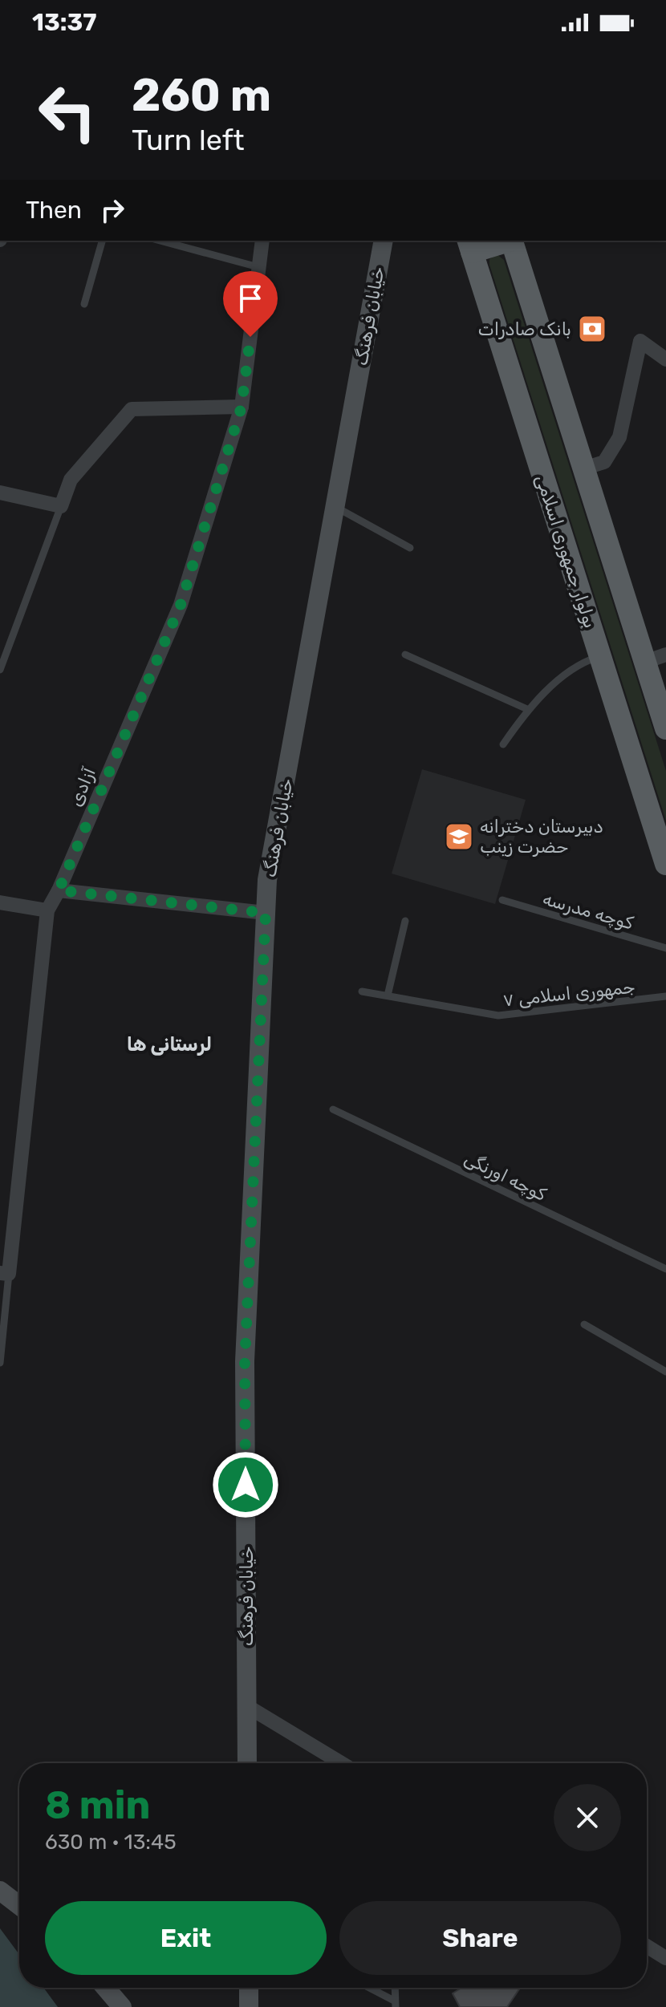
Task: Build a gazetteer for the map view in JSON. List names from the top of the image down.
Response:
{
  "streets": {
    "main road": ["بولوار جمهوری اسلامی"],
    "street": ["خیابان فرهنگ", "آزادی"],
    "lane": ["کوچه مدرسه", "جمهوری اسلامی ۷", "کوچه اورنگی"]
  },
  "districts": ["لرستانی ها"],
  "places": {
    "bank": ["بانک صادرات"],
    "school or university": ["دبیرستان دخترانه حضرت زینب"]
  },
  "page": {
    "status": "13:37",
    "turn": ["260 m", "Turn left"],
    "then": "Then",
    "heading": ["8 min", "630 m · 13:45"],
    "buttons": ["Exit", "Share"]
  }
}
